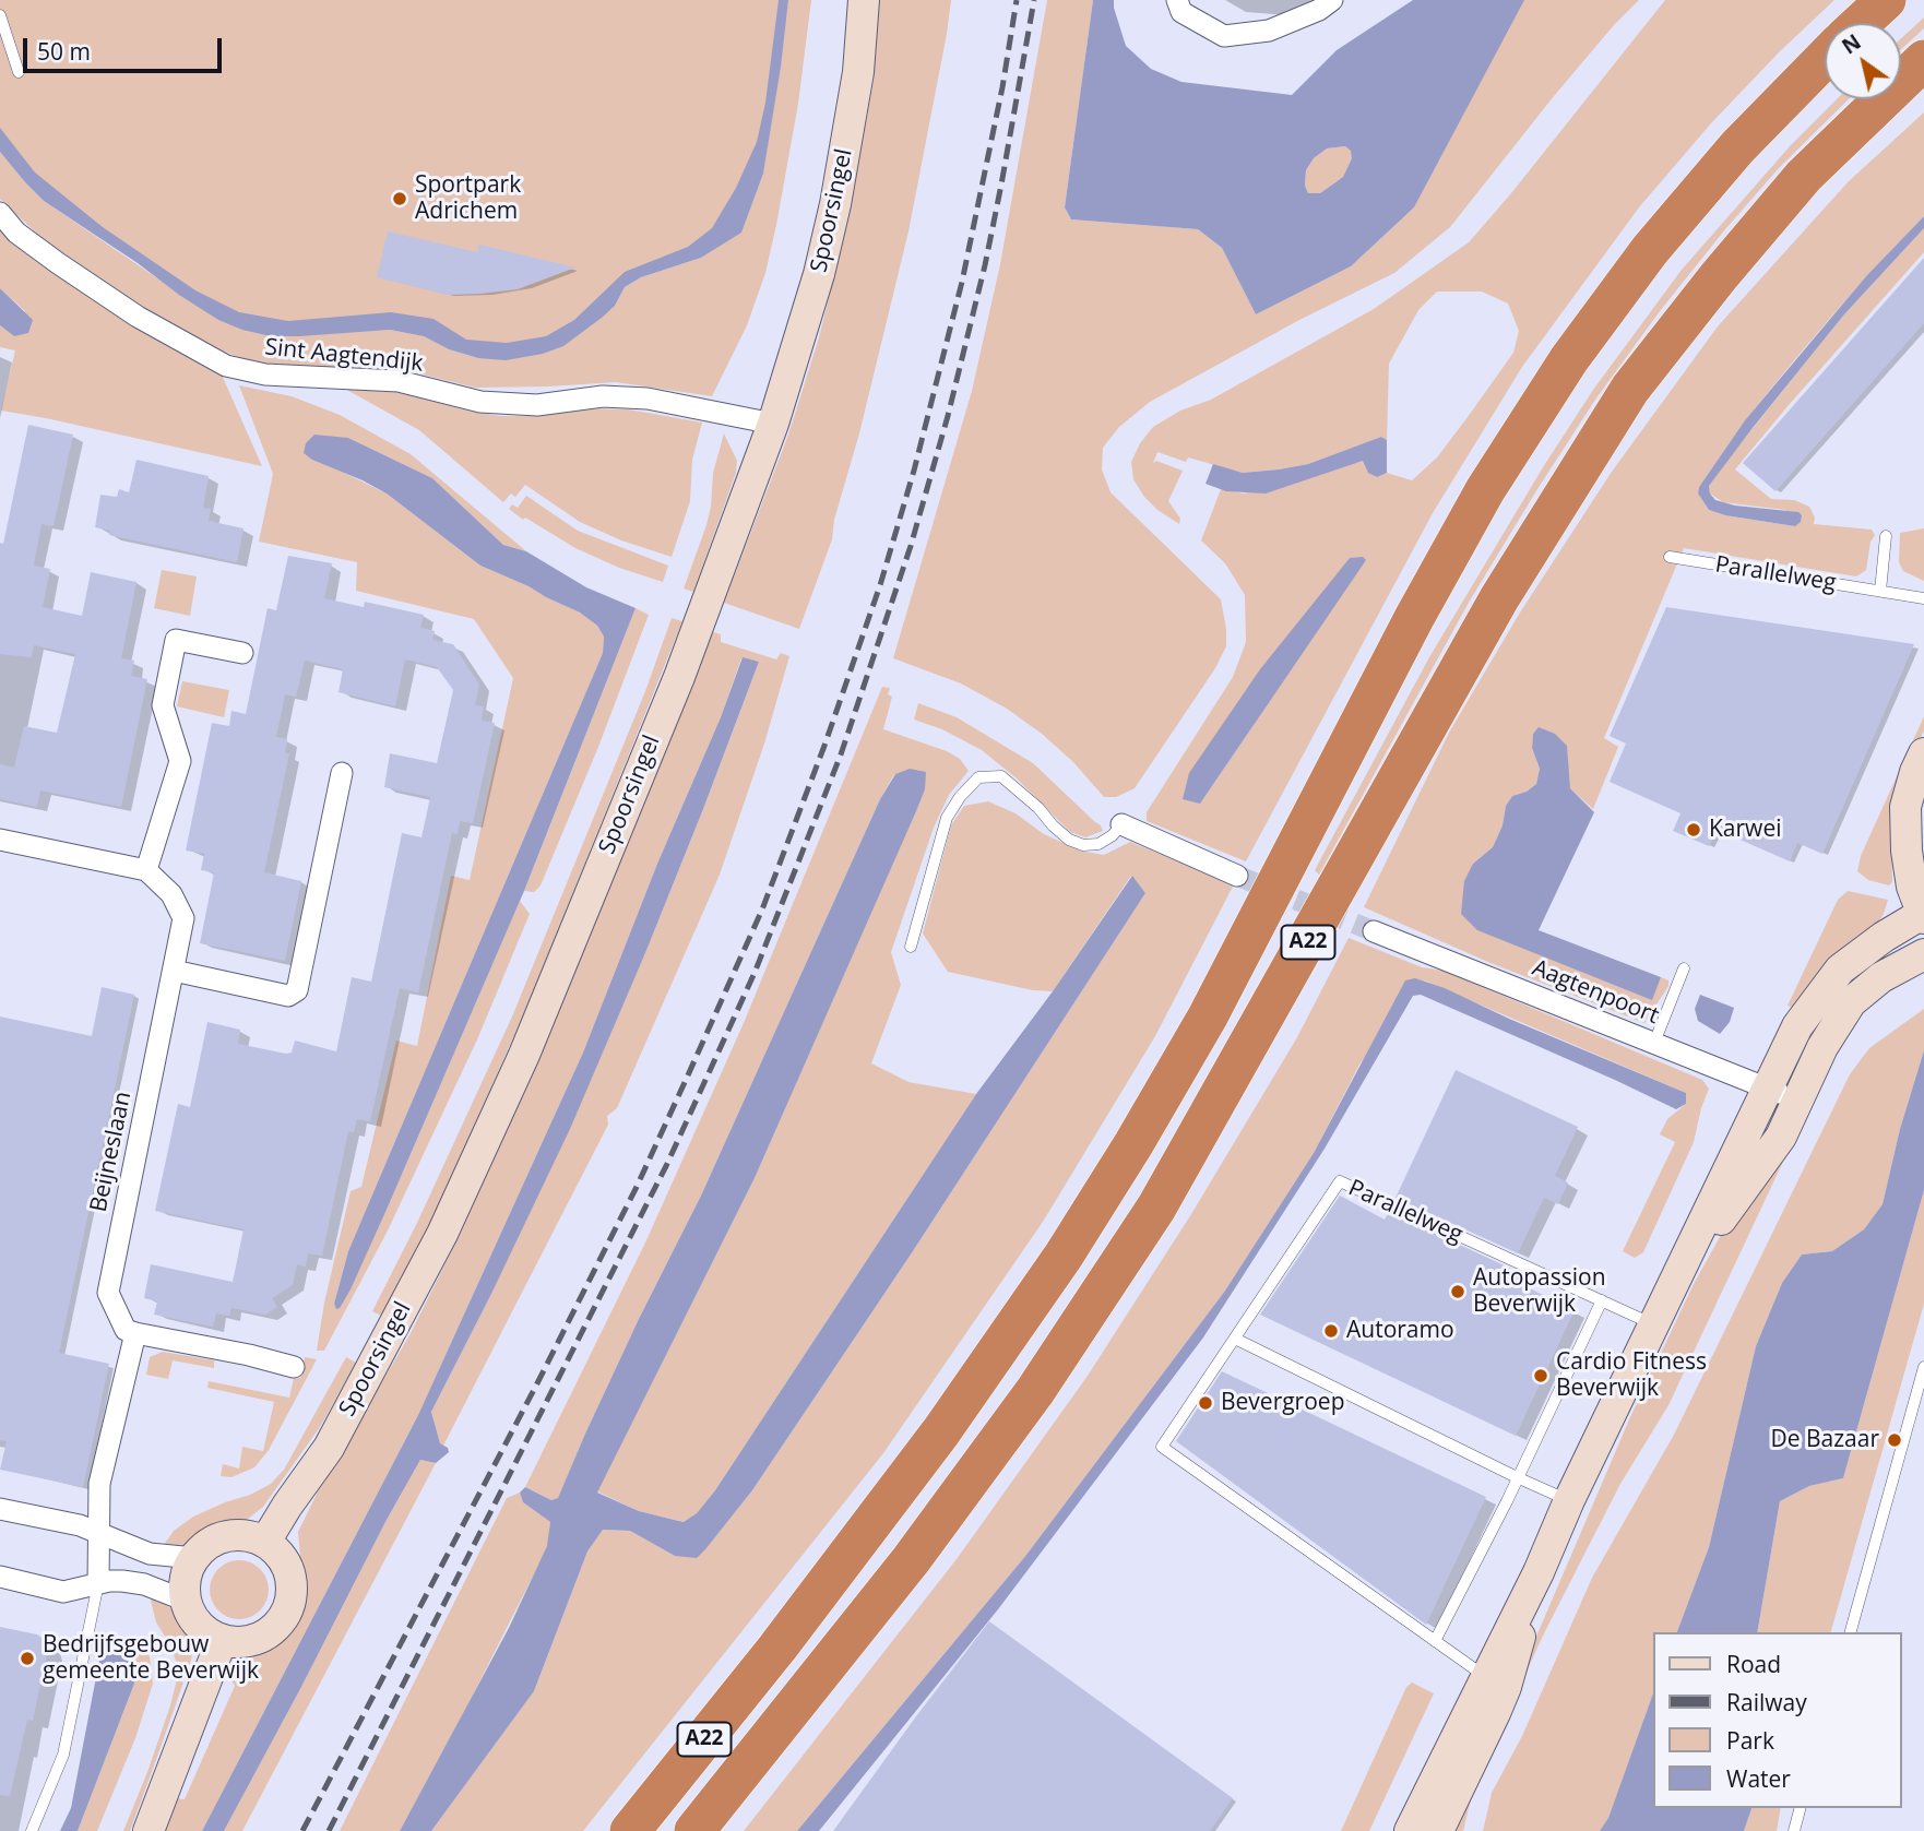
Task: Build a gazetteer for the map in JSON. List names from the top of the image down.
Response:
{
  "streets": {
    "highway": ["A22"],
    "main road": ["Spoorsingel"],
    "street": ["Sint Aagtendijk", "Aagtenpoort", "Beijneslaan"],
    "lane": ["Parallelweg"]
  },
  "crossings": [
    ["Spoorsingel", "Sint Aagtendijk"]
  ],
  "places": [
    "Sportpark Adrichem",
    "Karwei",
    "Autopassion Beverwijk",
    "Autoramo",
    "Cardio Fitness Beverwijk",
    "Bevergroep",
    "De Bazaar",
    "Bedrijfsgebouw gemeente Beverwijk"
  ],
  "legend": [
    "Road",
    "Railway",
    "Park",
    "Water"
  ],
  "scale_bar": "50 m",
  "north": "top left"
}
